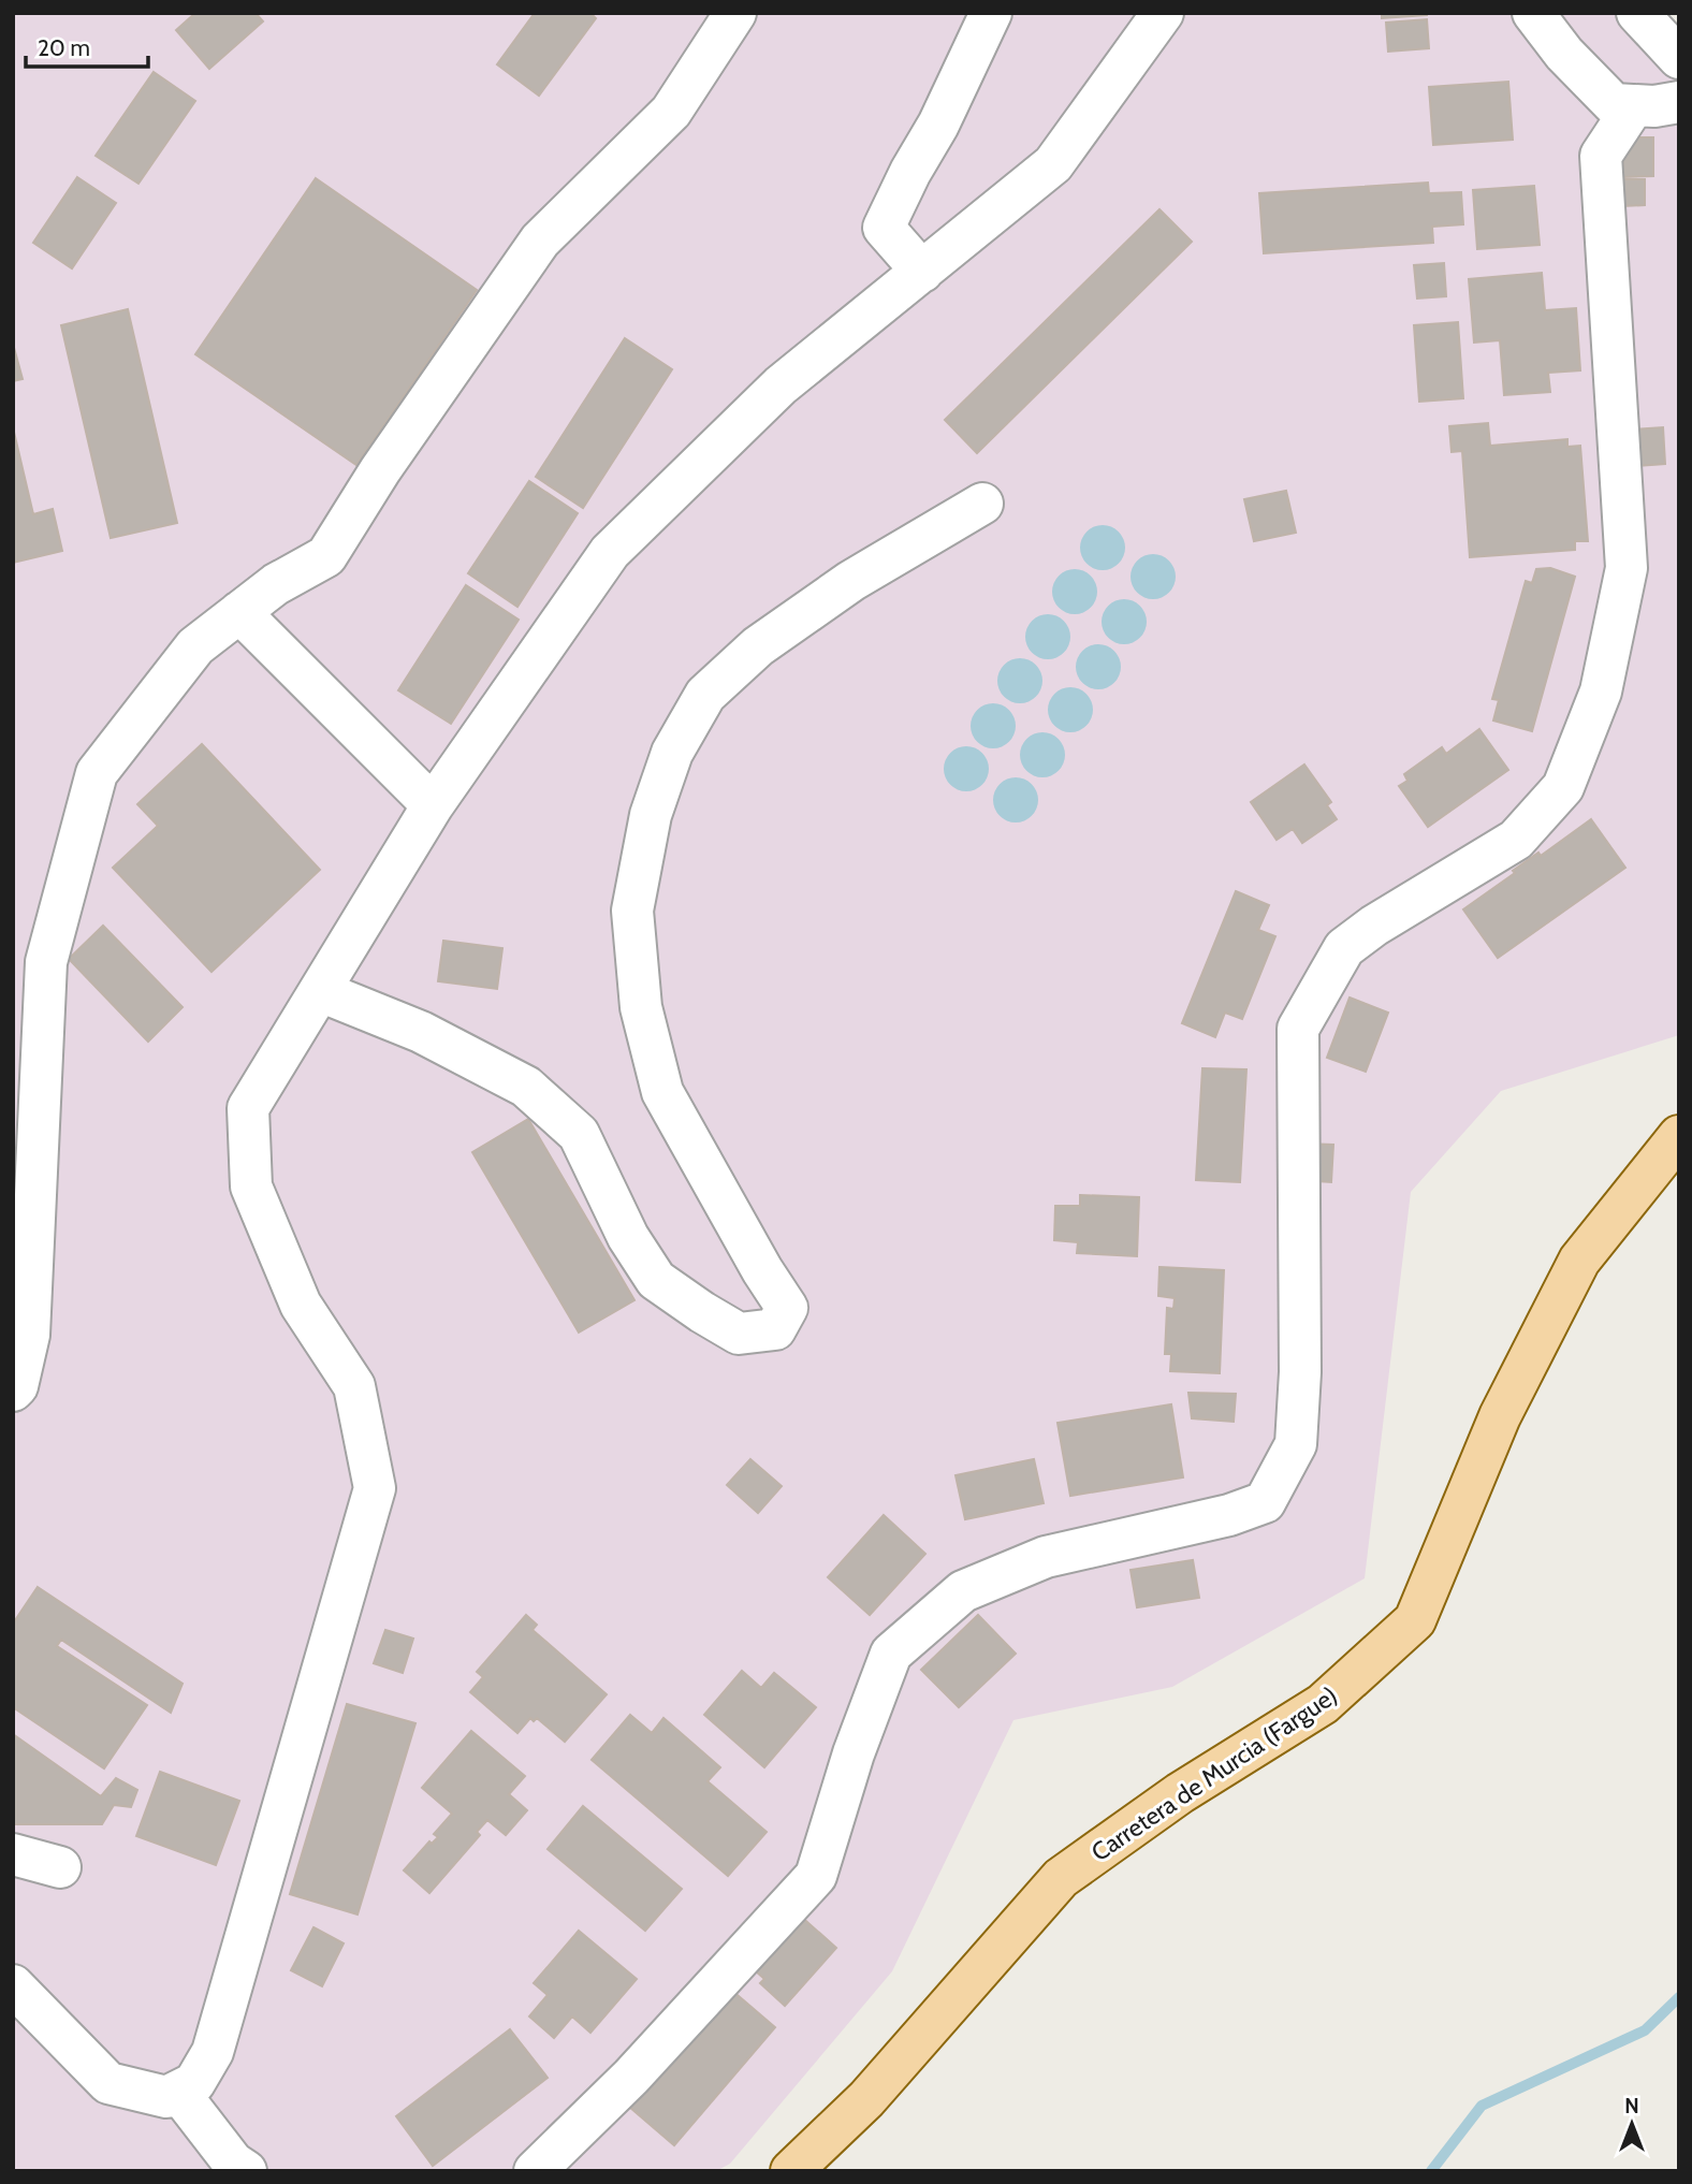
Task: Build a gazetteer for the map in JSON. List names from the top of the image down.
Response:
{
  "streets": {
    "main road": ["Carretera de Murcia (Fargue)"]
  },
  "scale_bar": "20 m",
  "north": "top"
}
